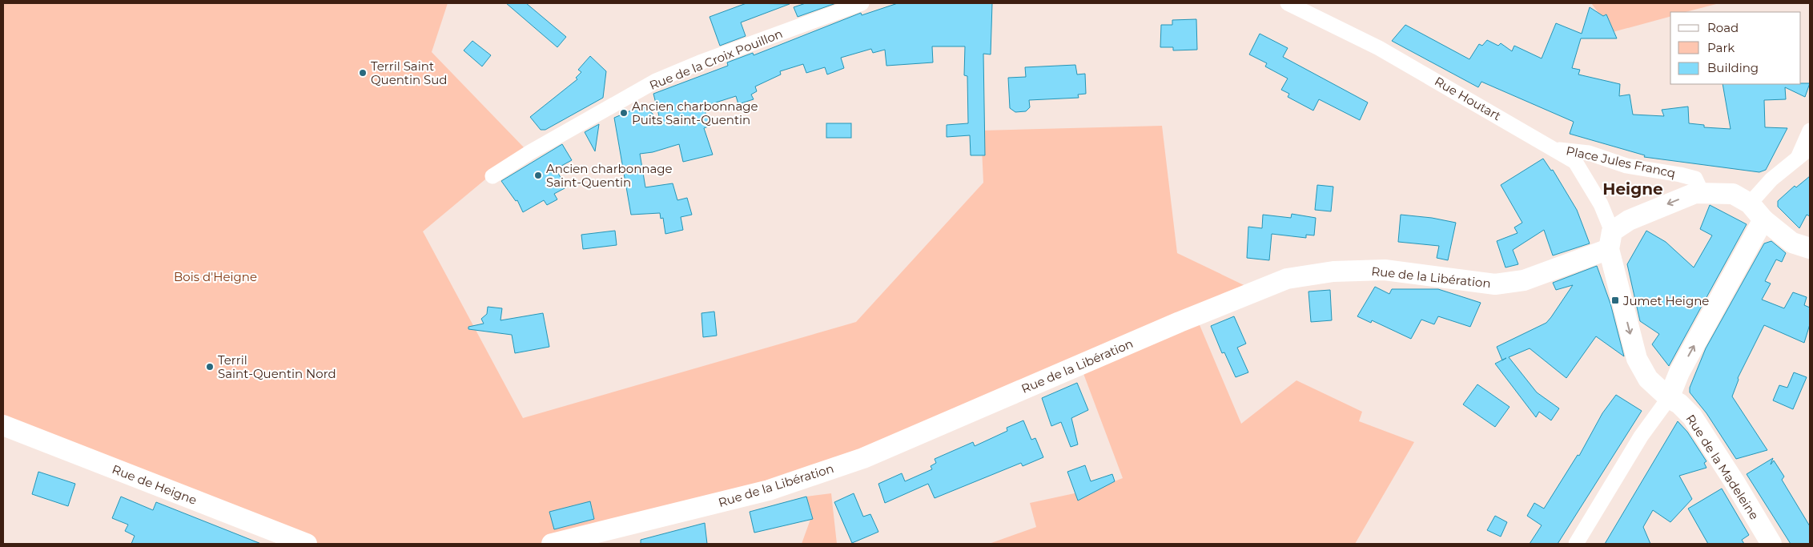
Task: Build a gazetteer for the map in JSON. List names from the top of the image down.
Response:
{
  "streets": {
    "street": [
      "Rue de la Croix Pouillon",
      "Rue Houtart",
      "Place Jules Francq",
      "Rue de la Libération",
      "Rue de la Madeleine",
      "Rue de Heigne"
    ]
  },
  "crossings": [
    ["Rue Houtart", "Place Jules Francq"],
    ["Rue Houtart", "Rue de la Libération"],
    ["Rue Houtart", "Rue de la Madeleine"],
    ["Rue de la Libération", "Rue de la Madeleine"]
  ],
  "districts": ["Heigne"],
  "parks": ["Bois d'Heigne"],
  "places": {
    "other": [
      "Terril Saint Quentin Sud",
      "Ancien charbonnage Puits Saint-Quentin",
      "Ancien charbonnage Saint-Quentin",
      "Terril Saint-Quentin Nord"
    ],
    "transit": ["Jumet Heigne"]
  },
  "legend": ["Road", "Park", "Building"]
}
